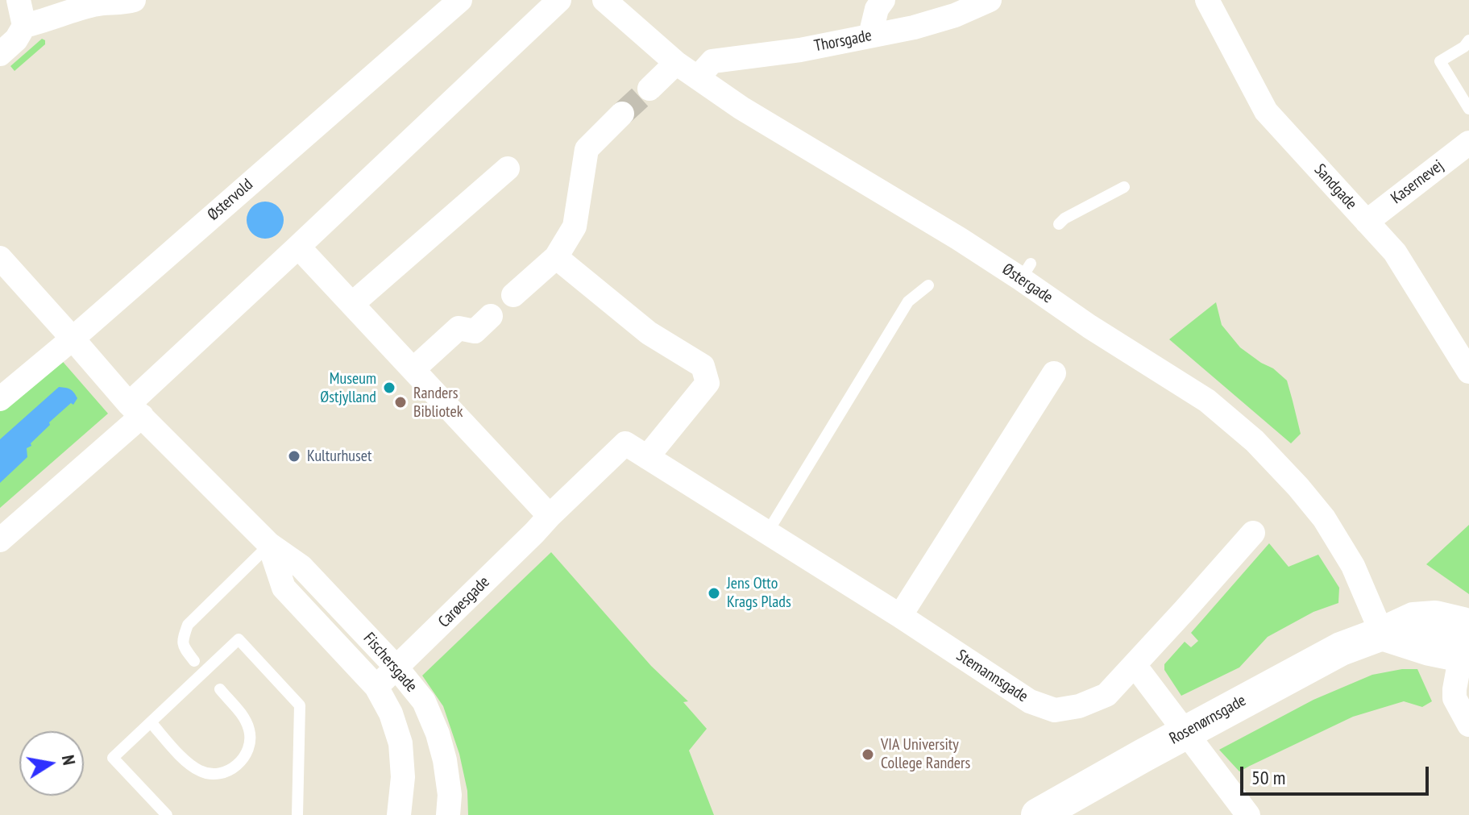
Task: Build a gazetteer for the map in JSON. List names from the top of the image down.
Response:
{
  "streets": {
    "main road": ["Rosenørnsgade"],
    "street": [
      "Thorsgade",
      "Kasernevej",
      "Sandgade",
      "Østervold",
      "Østergade",
      "Carøesgade",
      "Fischersgade",
      "Stemannsgade"
    ]
  },
  "crossings": [
    ["Thorsgade", "Østergade"],
    ["Kasernevej", "Sandgade"],
    ["Østervold", "Fischersgade"],
    ["Østergade", "Rosenørnsgade"],
    ["Carøesgade", "Fischersgade"],
    ["Carøesgade", "Stemannsgade"]
  ],
  "places": [
    "Museum Østjylland",
    "Randers Bibliotek",
    "Kulturhuset",
    "Jens Otto Krags Plads",
    "VIA University College Randers"
  ],
  "scale_bar": "50 m",
  "north": "right"
}
